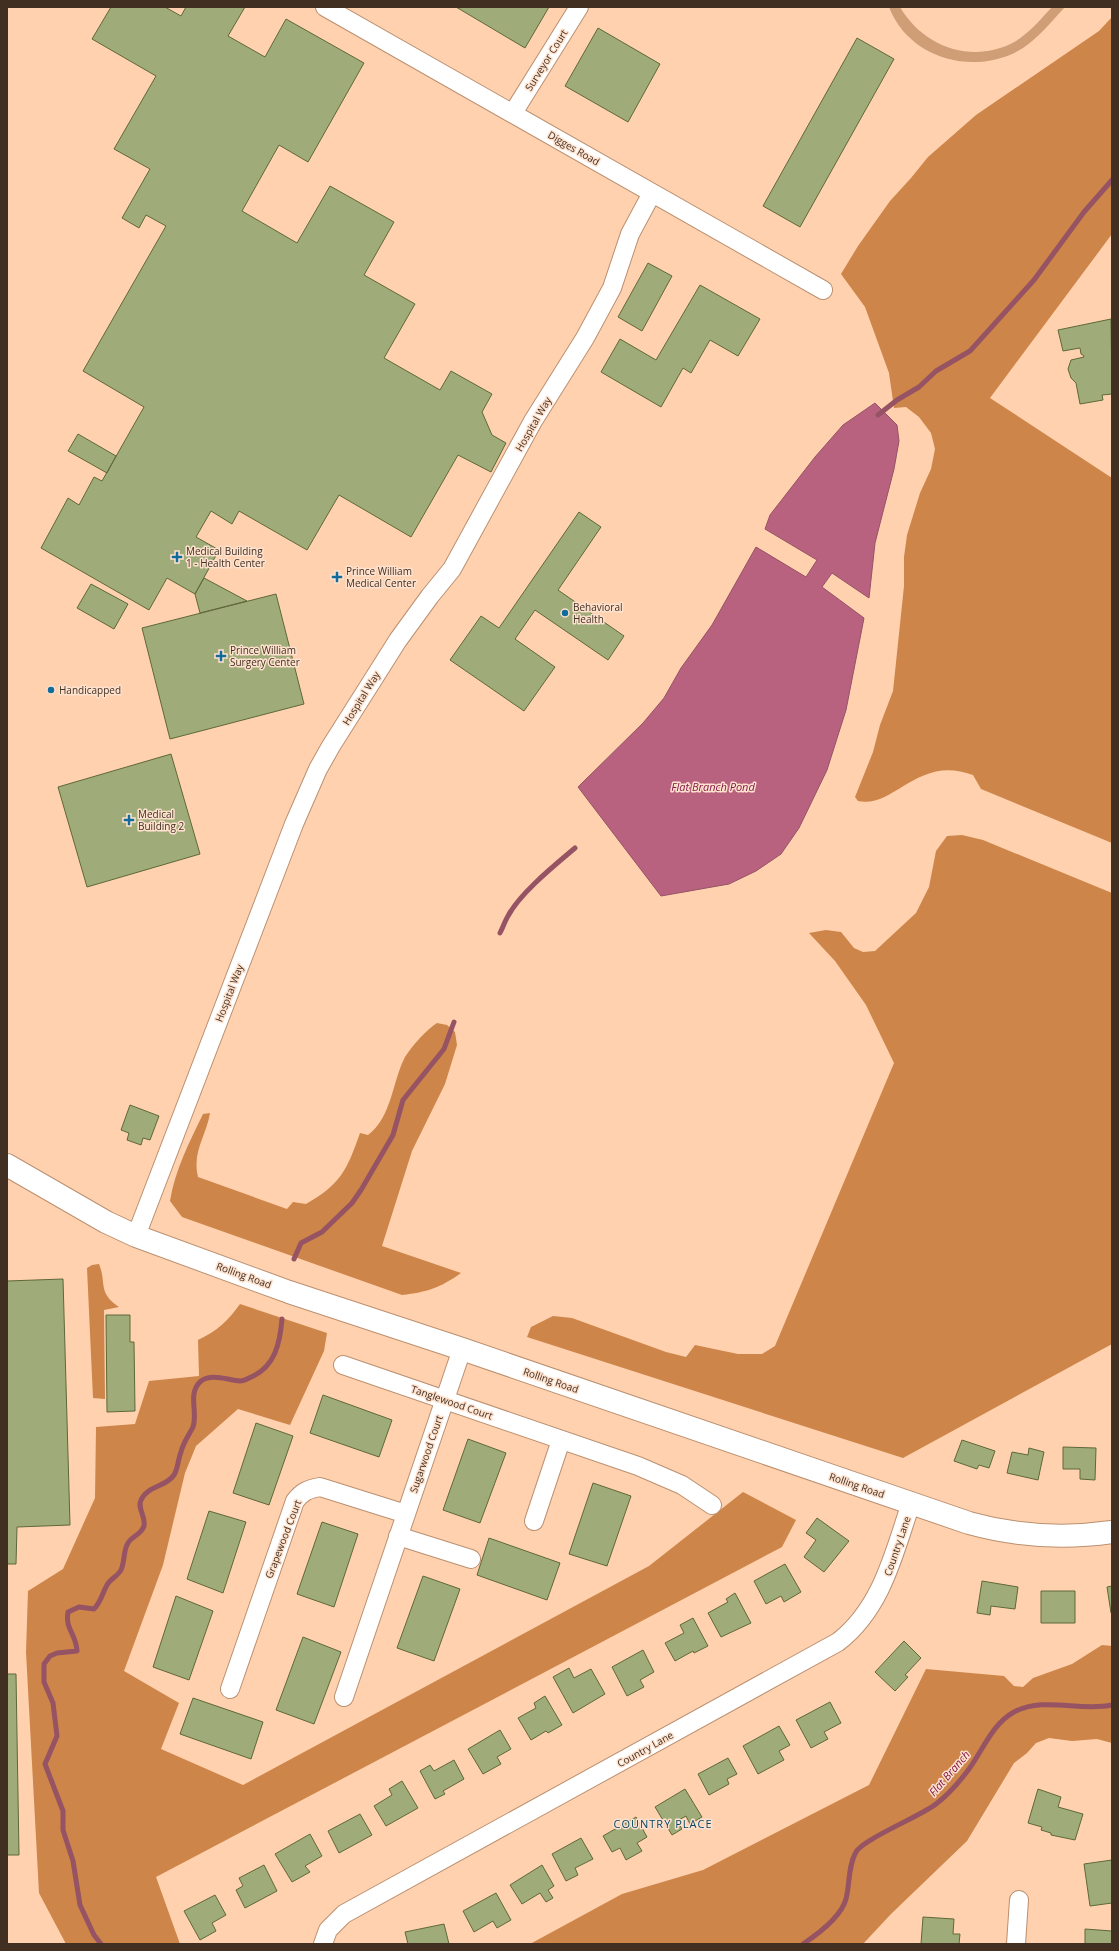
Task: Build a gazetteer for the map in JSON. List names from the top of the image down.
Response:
{
  "streets": {
    "street": [
      "Surveyor Court",
      "Digges Road",
      "Hospital Way",
      "Rolling Road",
      "Tanglewood Court",
      "Sugarwood Court",
      "Grapewood Court",
      "Country Lane"
    ]
  },
  "crossings": [
    ["Surveyor Court", "Digges Road"],
    ["Digges Road", "Hospital Way"],
    ["Hospital Way", "Rolling Road"],
    ["Rolling Road", "Sugarwood Court"],
    ["Rolling Road", "Country Lane"],
    ["Tanglewood Court", "Sugarwood Court"],
    ["Sugarwood Court", "Grapewood Court"]
  ],
  "districts": ["COUNTRY PLACE"],
  "water": ["Flat Branch Pond", "Flat Branch"],
  "places": {
    "health": [
      "Medical Building 1 - Health Center",
      "Prince William Medical Center",
      "Prince William Surgery Center",
      "Medical Building 2"
    ],
    "other": ["Behavioral Health", "Handicapped"]
  }
}
